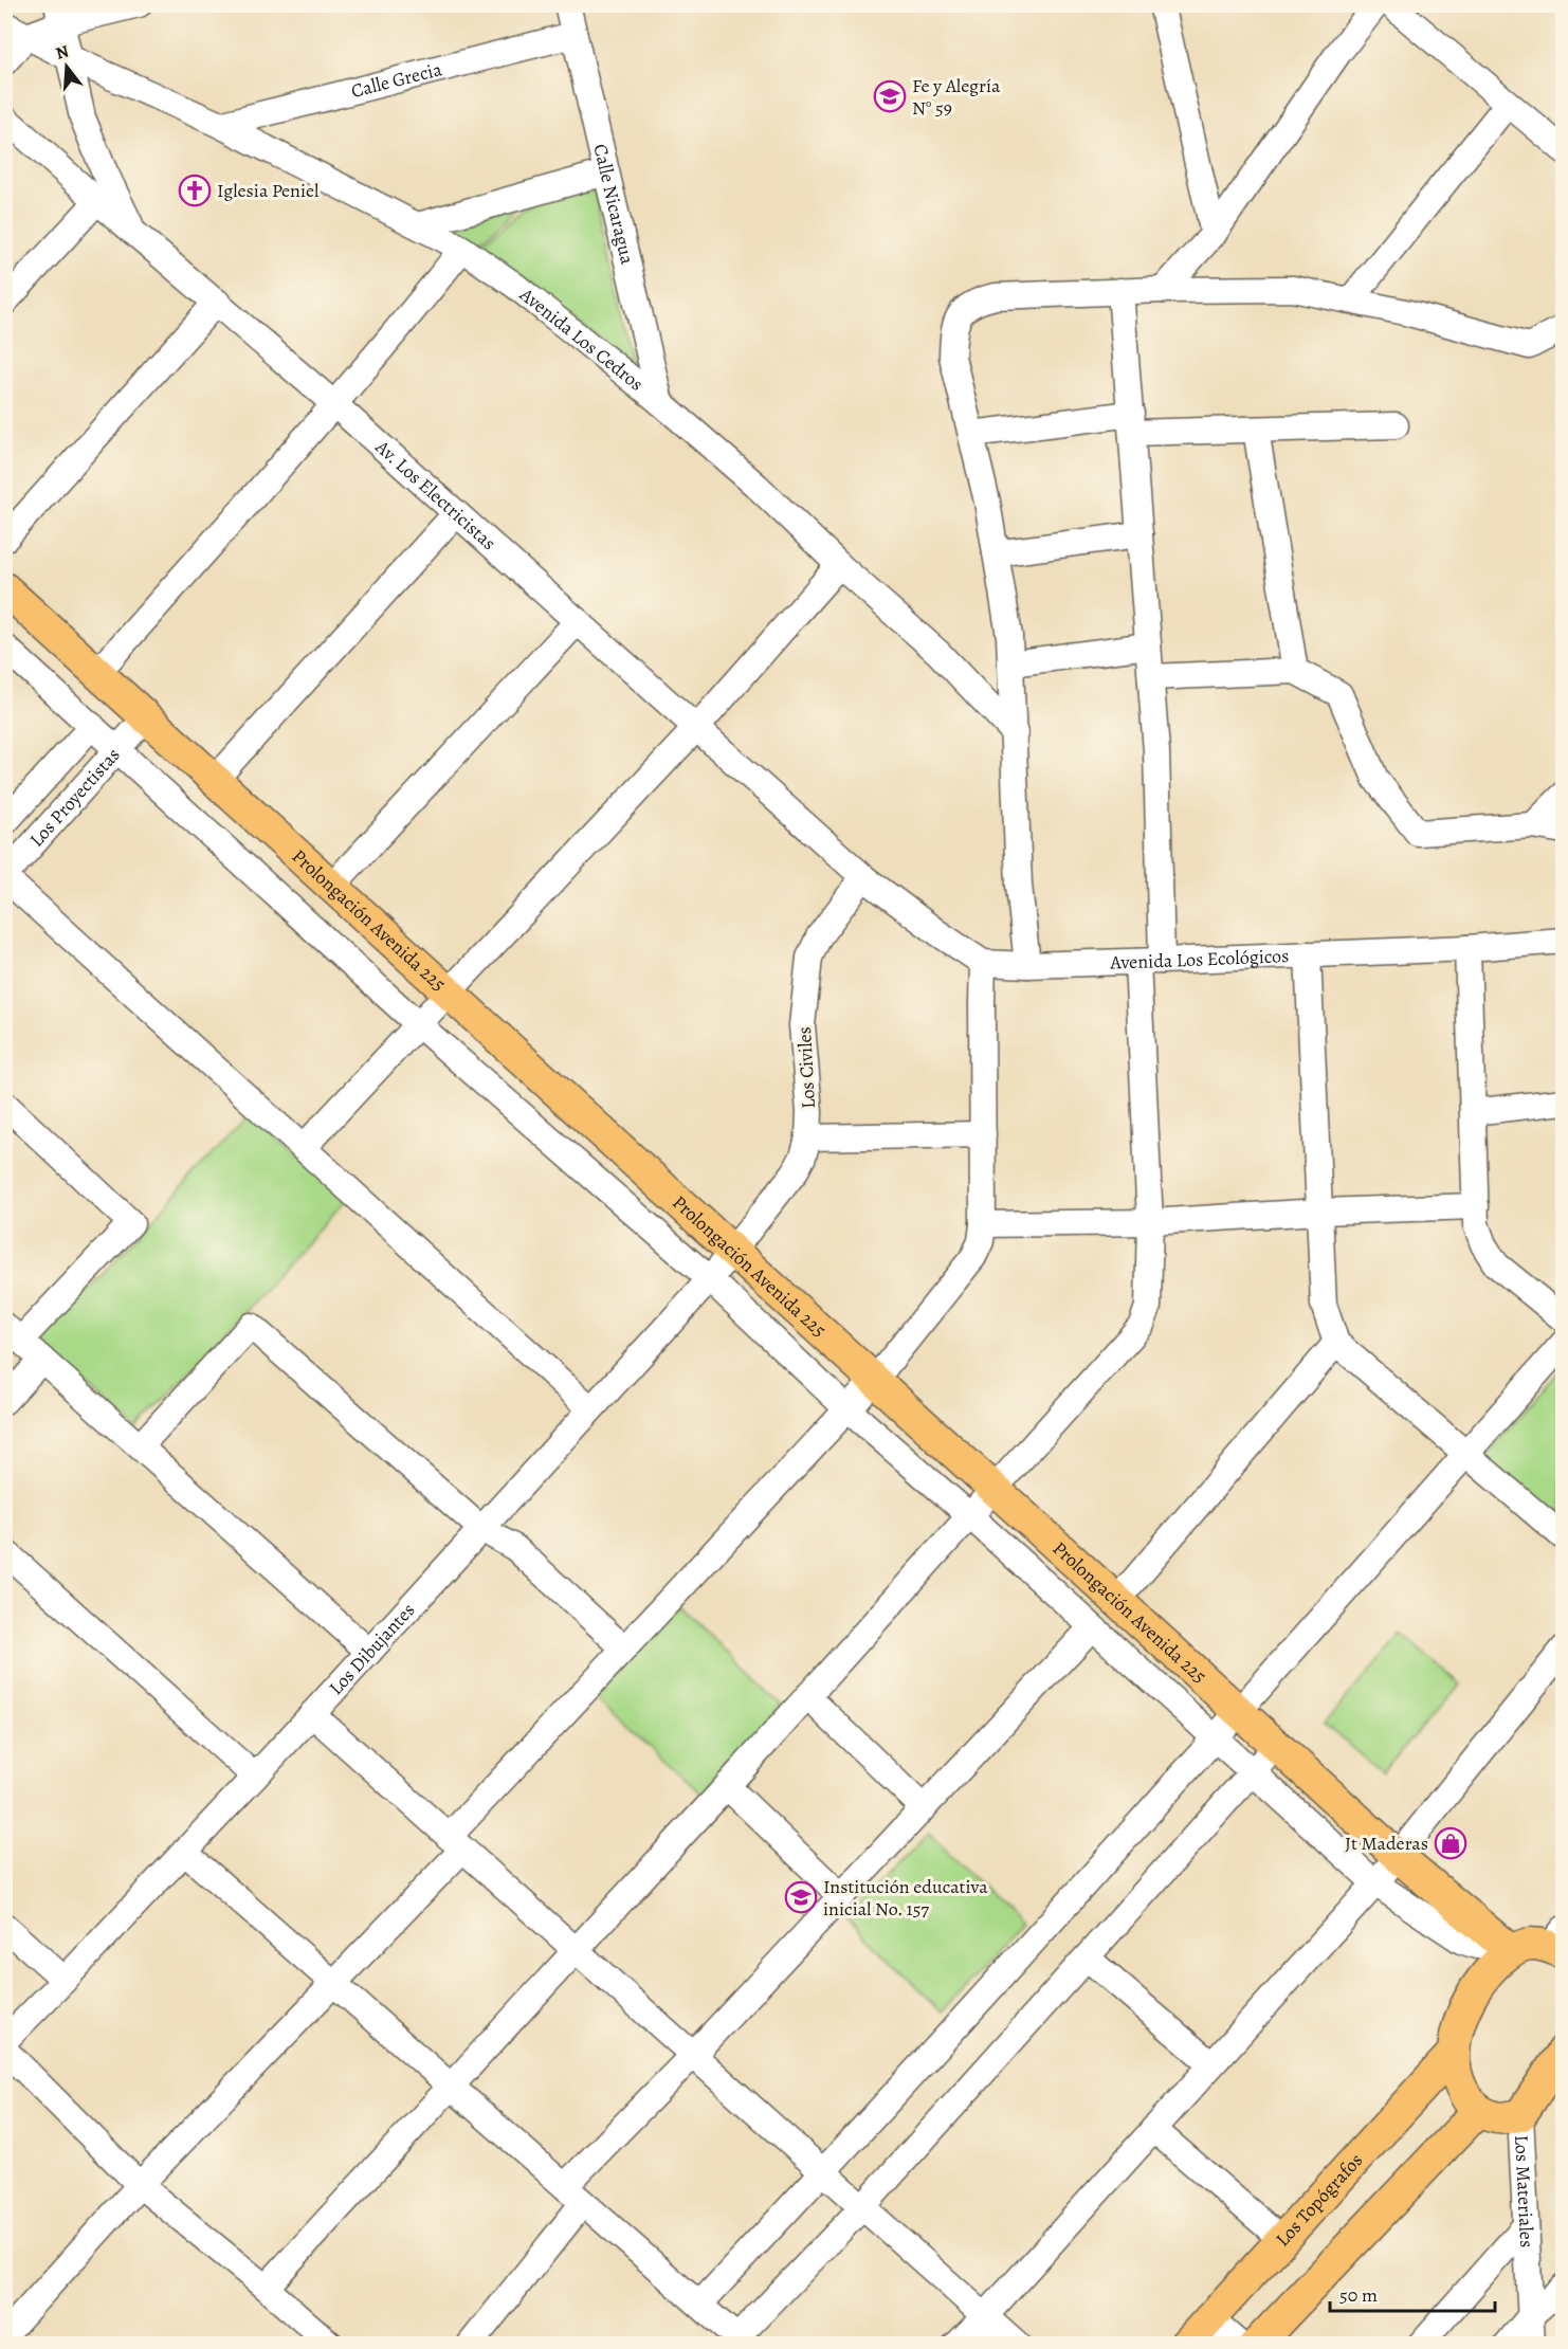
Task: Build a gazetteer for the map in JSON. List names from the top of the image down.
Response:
{
  "streets": {
    "main road": ["Prolongación Avenida 225", "Los Topógrafos"],
    "street": [
      "Calle Grecia",
      "Calle Nicaragua",
      "Avenida Los Cedros",
      "Av. Los Electricistas",
      "Los Proyectistas",
      "Avenida Los Ecológicos",
      "Los Civiles",
      "Los Dibujantes",
      "Los Materiales"
    ]
  },
  "crossings": [
    ["Calle Grecia", "Calle Nicaragua"],
    ["Calle Grecia", "Avenida Los Cedros"],
    ["Calle Nicaragua", "Avenida Los Cedros"],
    ["Av. Los Electricistas", "Los Civiles"],
    ["Los Proyectistas", "Prolongación Avenida 225"],
    ["Prolongación Avenida 225", "Los Civiles"],
    ["Prolongación Avenida 225", "Los Dibujantes"],
    ["Los Civiles", "Los Dibujantes"]
  ],
  "places": {
    "school or university": ["Fe y Alegría N° 59", "Institución educativa inicial No. 157"],
    "church": ["Iglesia Peniel"],
    "shop": ["Jt Maderas"]
  },
  "scale_bar": "50 m",
  "north": "top"
}
